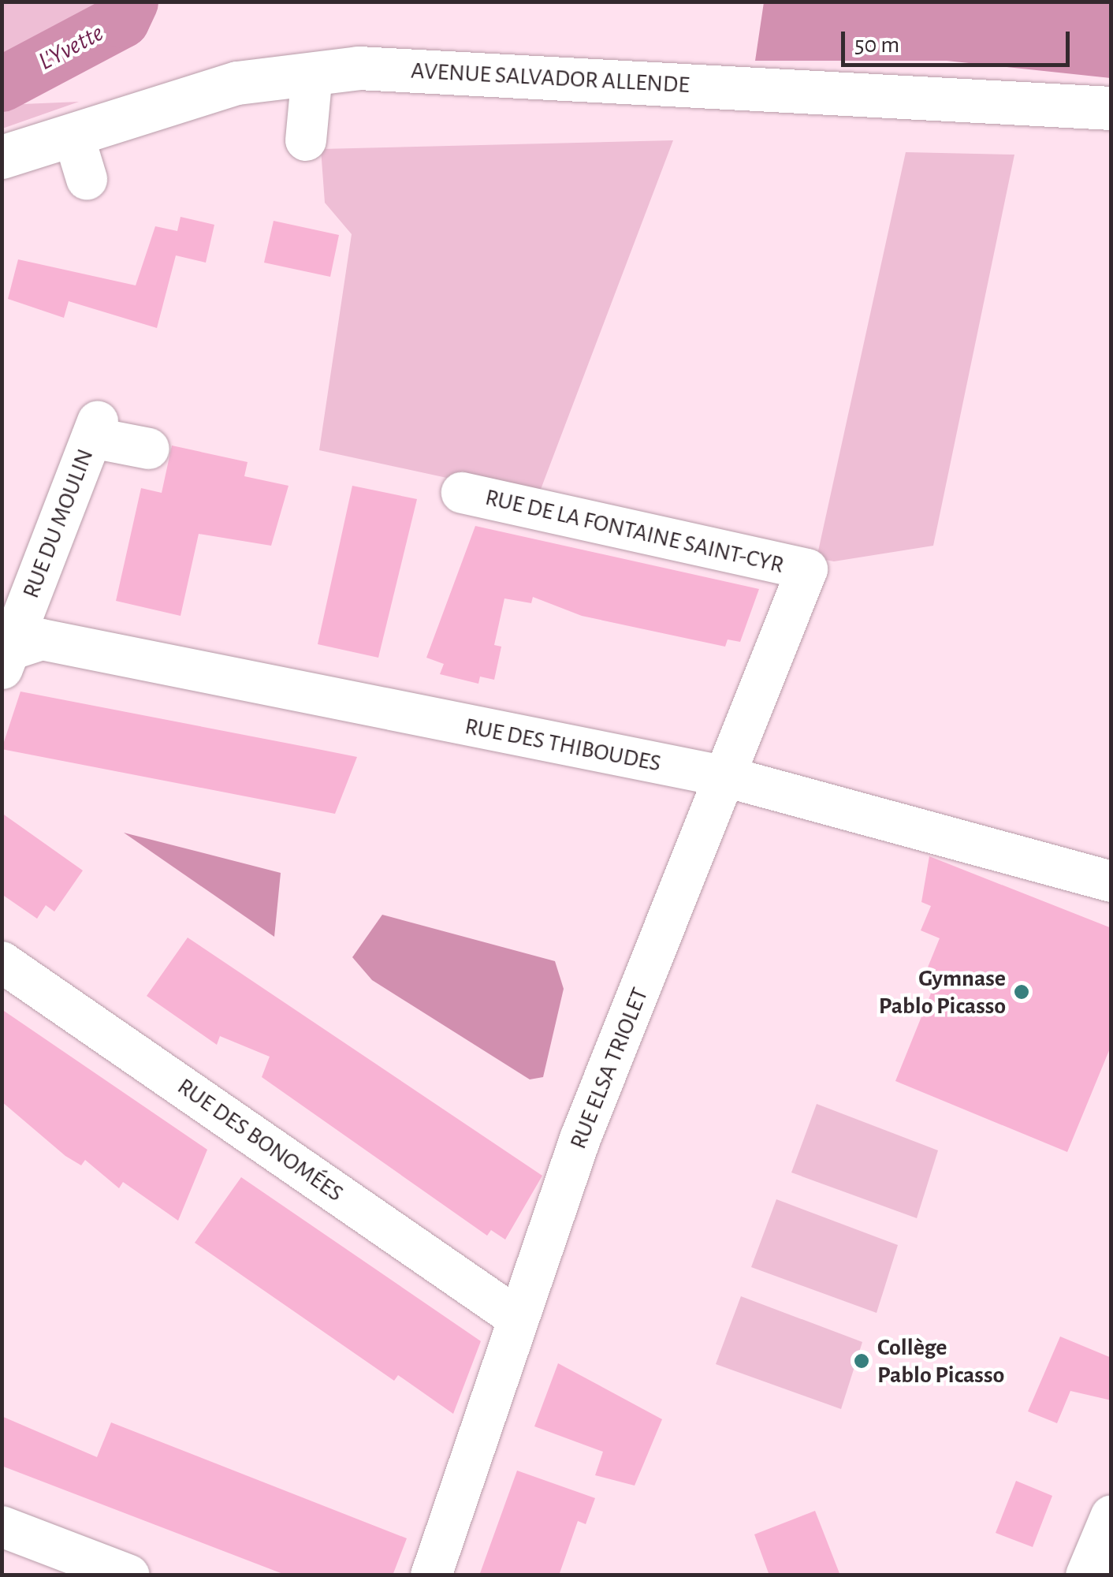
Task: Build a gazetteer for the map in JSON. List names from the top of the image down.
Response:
{
  "streets": {
    "main road": ["AVENUE SALVADOR ALLENDE"],
    "street": [
      "RUE DU MOULIN",
      "RUE DE LA FONTAINE SAINT-CYR",
      "RUE DES THIBOUDES",
      "RUE ELSA TRIOLET",
      "RUE DES BONOMÉES"
    ]
  },
  "crossings": [
    ["RUE DU MOULIN", "RUE DES THIBOUDES"],
    ["RUE DE LA FONTAINE SAINT-CYR", "RUE ELSA TRIOLET"],
    ["RUE DES THIBOUDES", "RUE ELSA TRIOLET"],
    ["RUE ELSA TRIOLET", "RUE DES BONOMÉES"]
  ],
  "water": ["L'Yvette"],
  "places": ["Gymnase Pablo Picasso", "Collège Pablo Picasso"],
  "scale_bar": "50 m"
}
